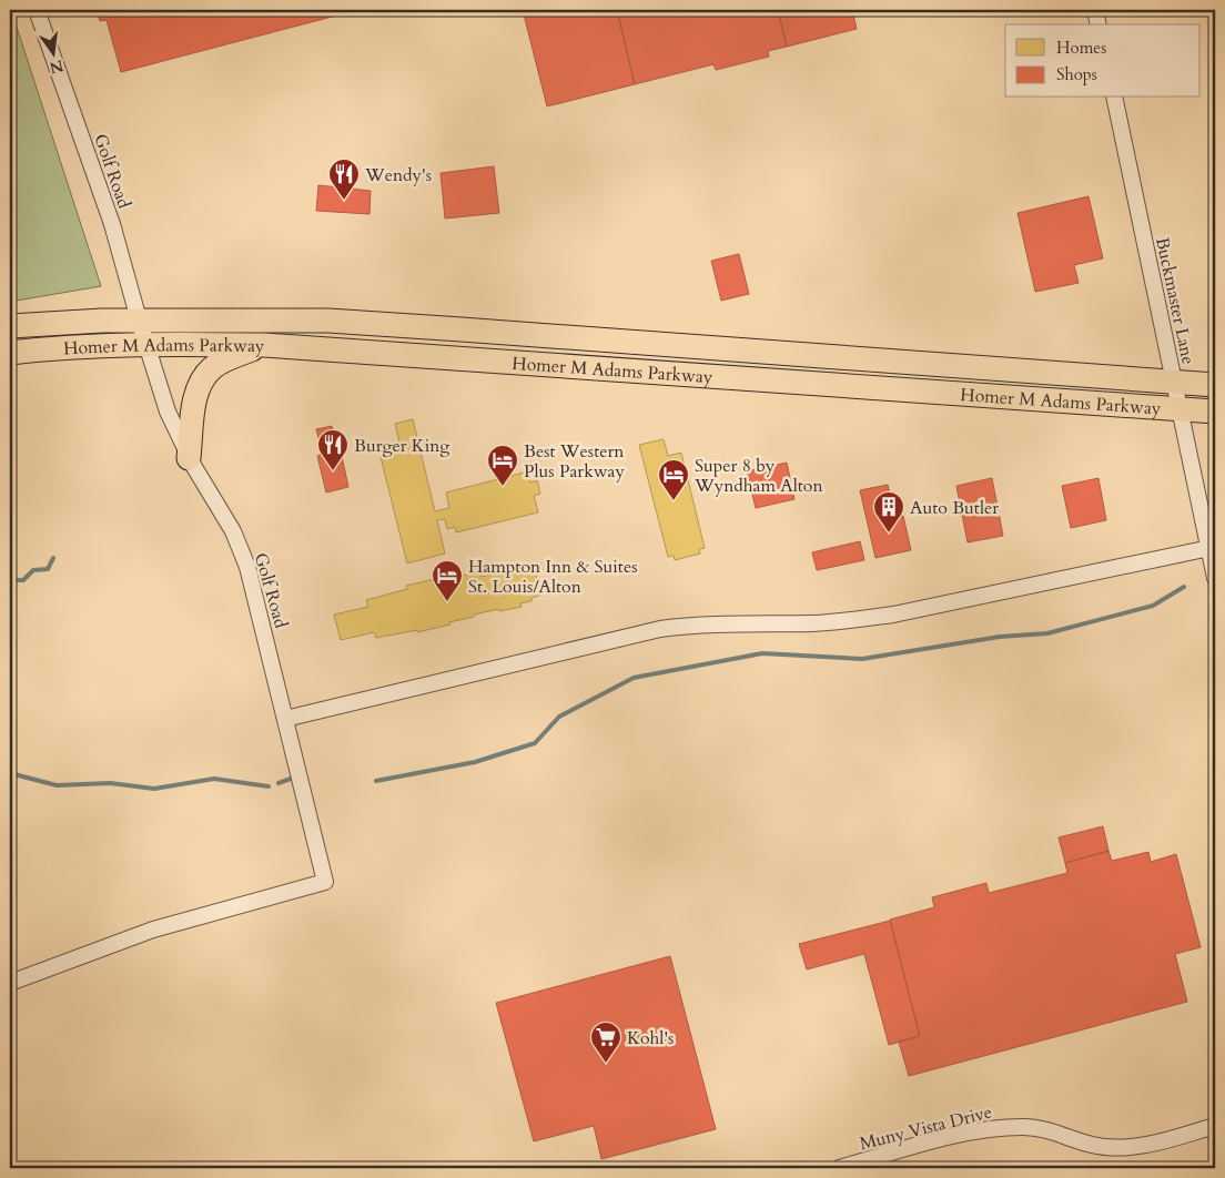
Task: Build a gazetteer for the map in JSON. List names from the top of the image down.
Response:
{
  "streets": {
    "main road": ["Homer M Adams Parkway"],
    "street": ["Golf Road", "Buckmaster Lane", "Muny Vista Drive"]
  },
  "crossings": [
    ["Golf Road", "Homer M Adams Parkway"],
    ["Buckmaster Lane", "Homer M Adams Parkway"]
  ],
  "places": {
    "restaurant": ["Wendy's", "Burger King"],
    "hotel": ["Best Western Plus Parkway", "Super 8 by Wyndham Alton", "Hampton Inn & Suites St. Louis/Alton"],
    "building": ["Auto Butler"],
    "supermarket": ["Kohl's"]
  },
  "legend": ["Homes", "Shops"],
  "north": "bottom"
}
